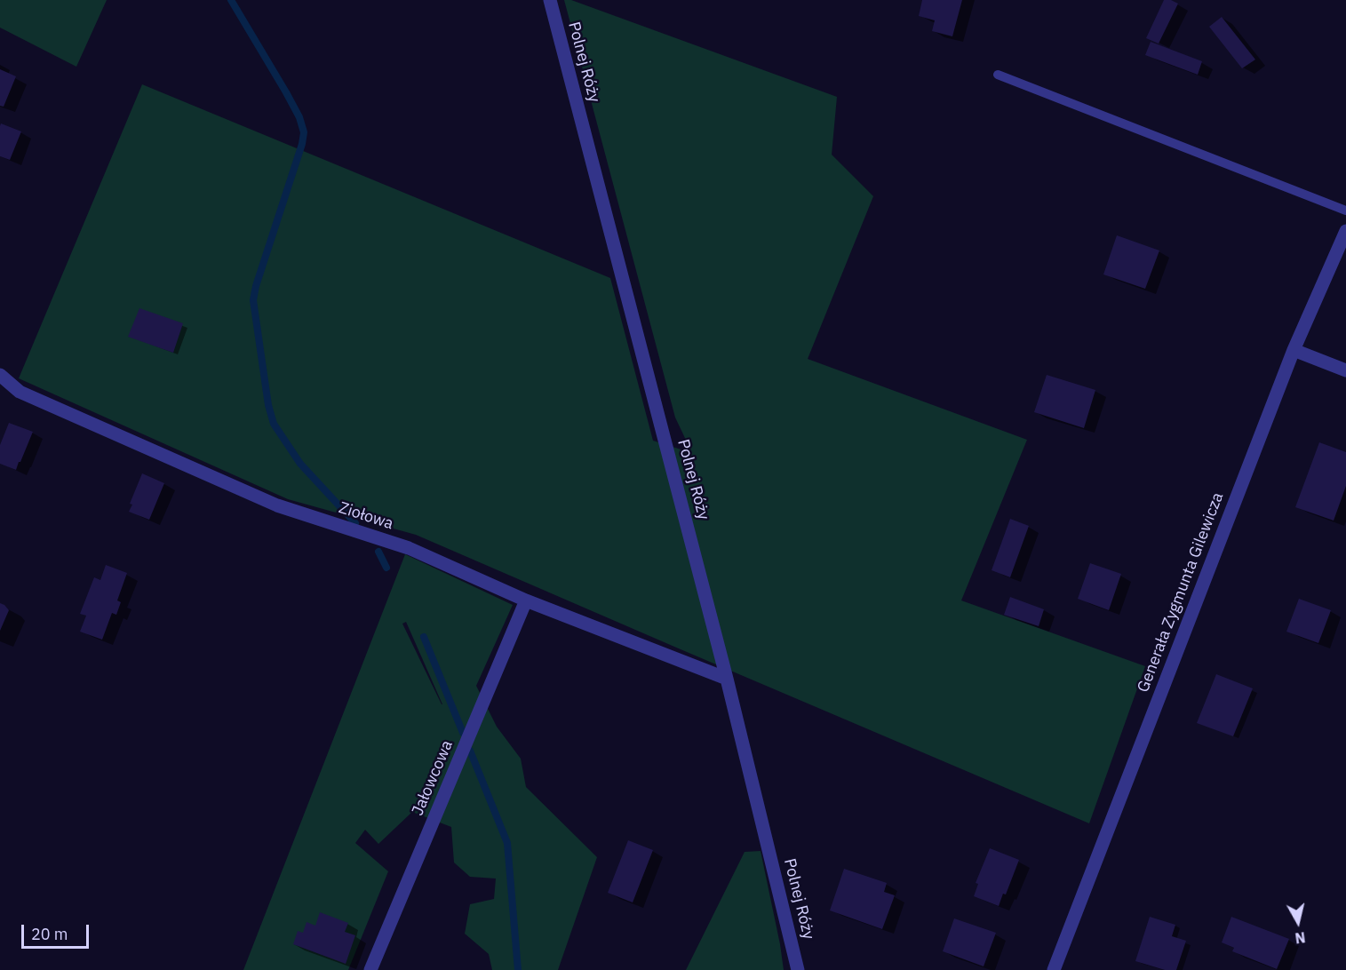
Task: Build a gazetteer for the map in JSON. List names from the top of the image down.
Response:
{
  "streets": {
    "street": [
      "Polnej Róży",
      "Ziołowa",
      "Generała Zygmunta Gilewicza",
      "Jałowcowa"
    ]
  },
  "crossings": [
    ["Polnej Róży", "Ziołowa"],
    ["Ziołowa", "Jałowcowa"]
  ],
  "scale_bar": "20 m",
  "north": "bottom"
}
